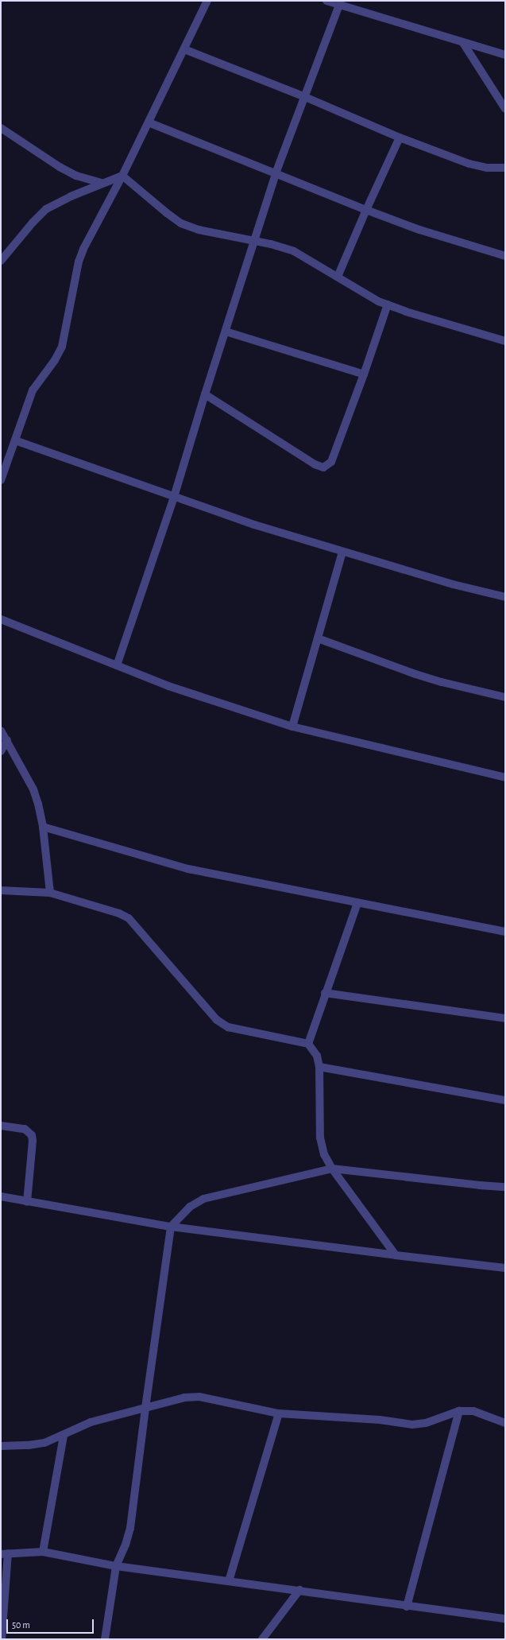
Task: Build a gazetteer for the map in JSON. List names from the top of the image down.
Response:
{
  "scale_bar": "50 m"
}
